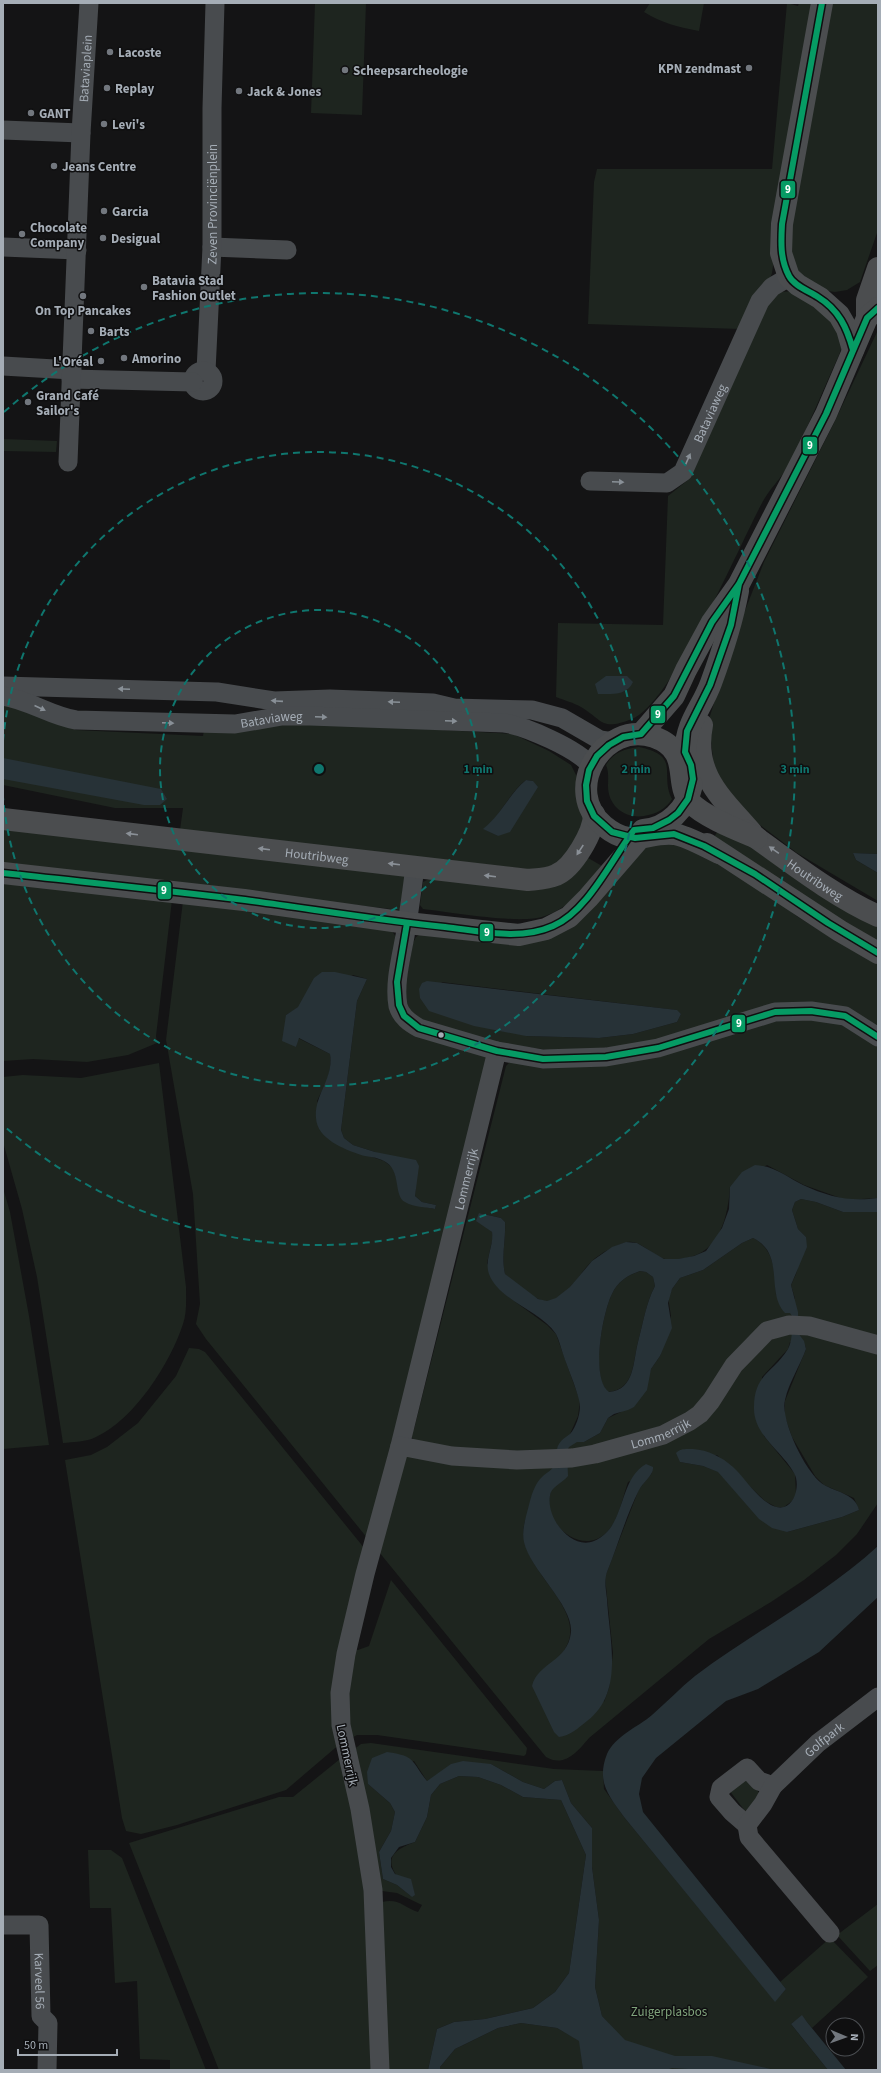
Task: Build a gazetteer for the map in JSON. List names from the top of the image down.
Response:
{
  "streets": {
    "main road": ["Houtribweg"],
    "street": [
      "Bataviaplein",
      "Zeven Provinciënplein",
      "Bataviaweg",
      "Lommerrijk",
      "Golfpark",
      "Karveel 56"
    ]
  },
  "crossings": [
    ["Bataviaplein", "Zeven Provinciënplein"],
    ["Bataviaweg", "Houtribweg"]
  ],
  "parks": ["Zuigerplasbos"],
  "places": [
    "Lacoste",
    "KPN zendmast",
    "Scheepsarcheologie",
    "Replay",
    "Jack & Jones",
    "GANT",
    "Levi's",
    "Jeans Centre",
    "Garcia",
    "Chocolate Company",
    "Desigual",
    "Batavia Stad Fashion Outlet",
    "On Top Pancakes",
    "Barts",
    "Amorino",
    "L'Oréal",
    "Grand Café Sailor's"
  ],
  "lines": ["transit line 9"],
  "scale_bar": "50 m",
  "north": "right",
  "rings": ["1 min", "2 min", "3 min"]
}
